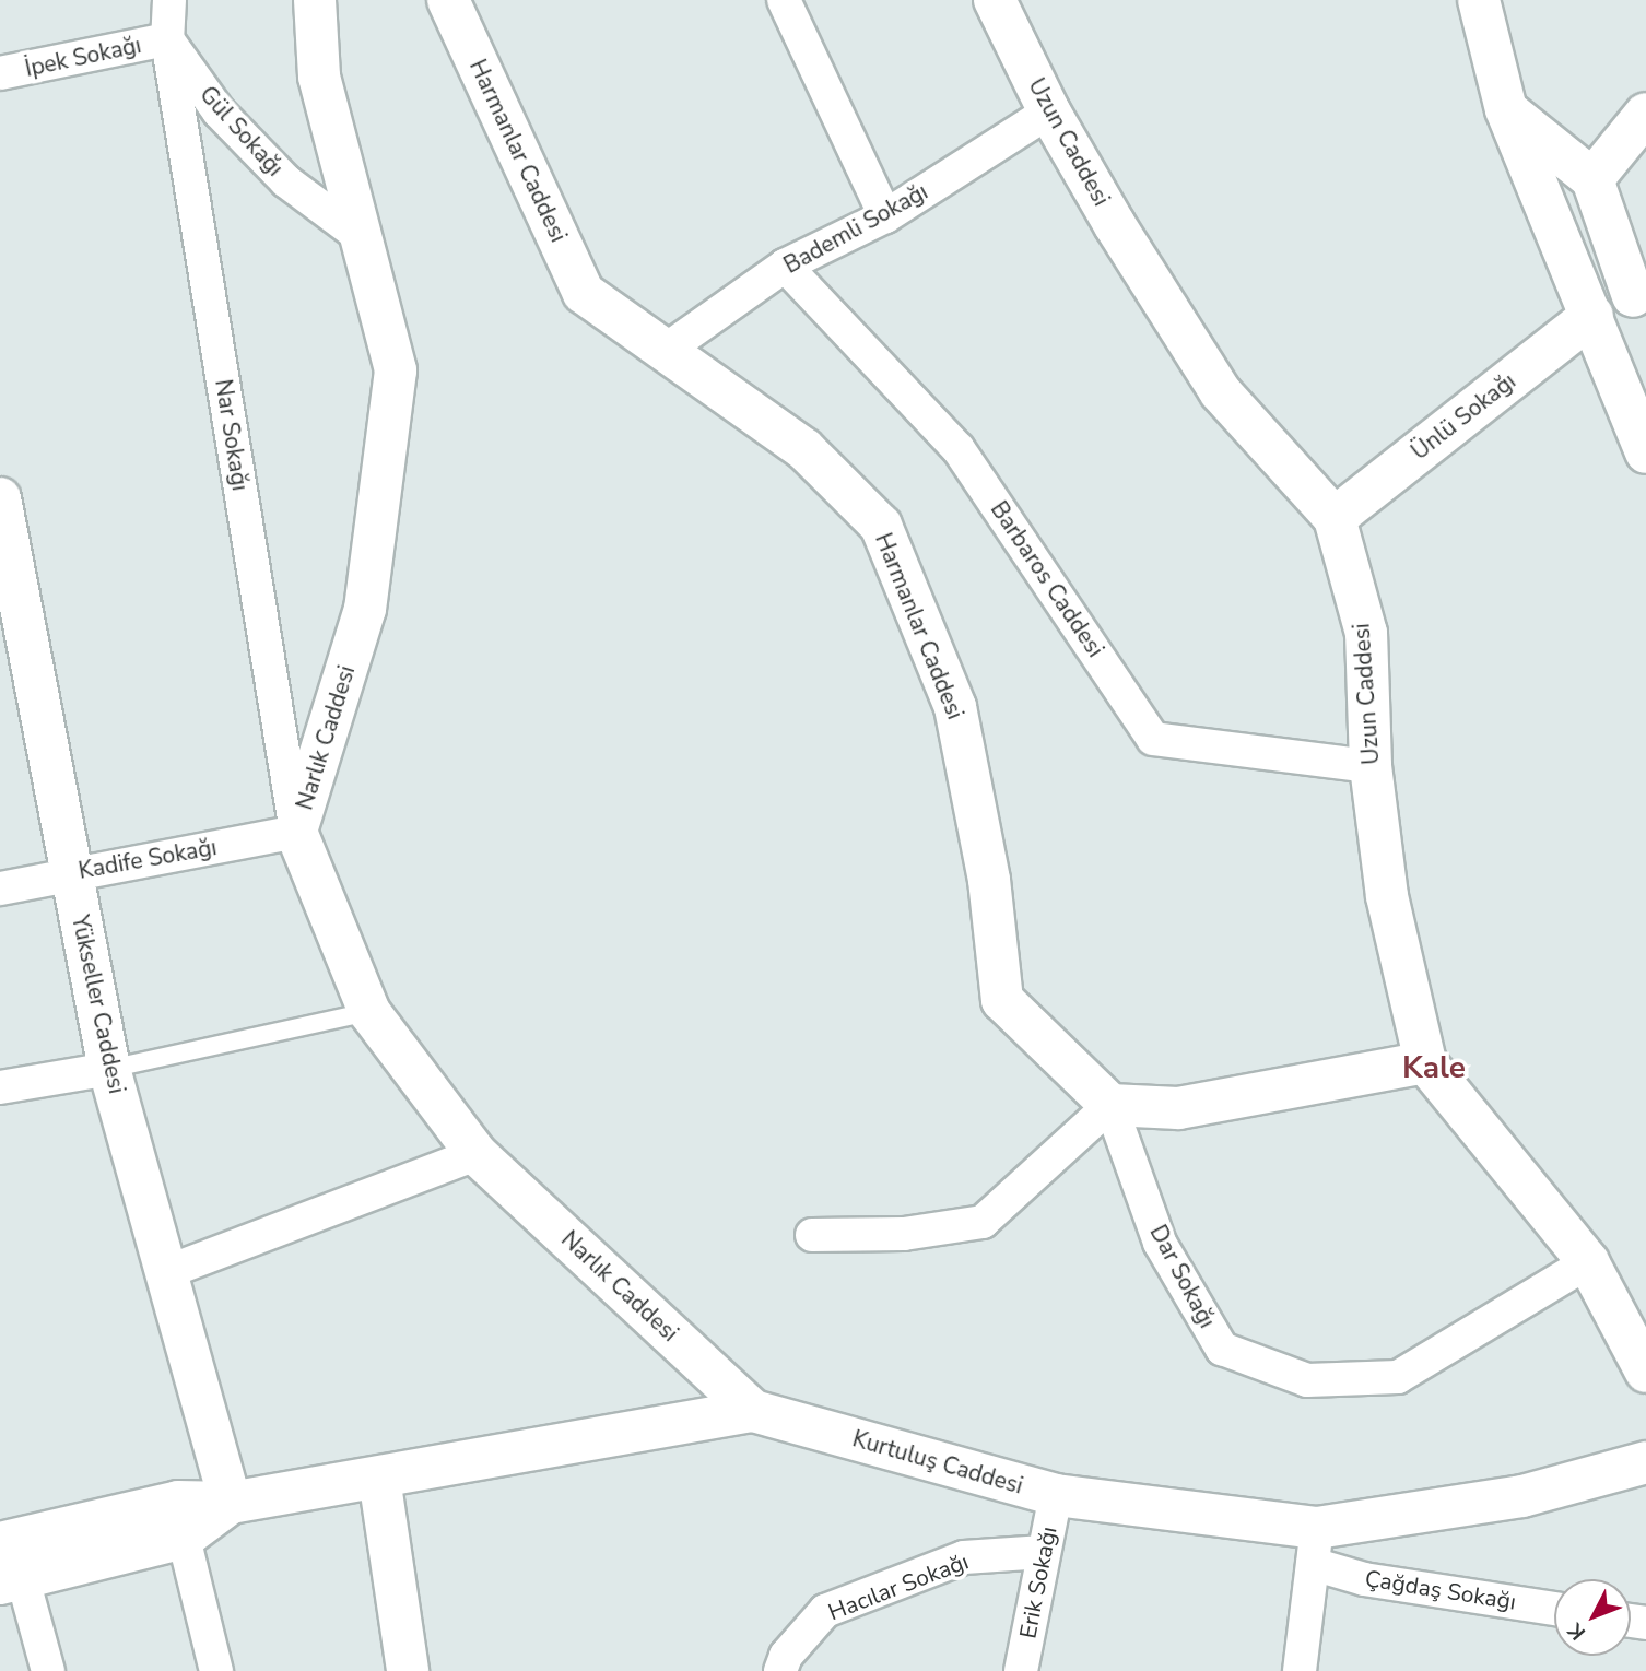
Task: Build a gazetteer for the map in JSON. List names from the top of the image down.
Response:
{
  "streets": {
    "street": [
      "İpek Sokağı",
      "Gül Sokağı",
      "Uzun Caddesi",
      "Harmanlar Caddesi",
      "Bademli Sokağı",
      "Ünlü Sokağı",
      "Nar Sokağı",
      "Barbaros Caddesi",
      "Narlık Caddesi",
      "Kadife Sokağı",
      "Yükseller Caddesi",
      "Dar Sokağı",
      "Kurtuluş Caddesi",
      "Erik Sokağı",
      "Hacılar Sokağı",
      "Çağdaş Sokağı"
    ]
  },
  "crossings": [
    ["İpek Sokağı", "Gül Sokağı"],
    ["İpek Sokağı", "Nar Sokağı"],
    ["Gül Sokağı", "Nar Sokağı"],
    ["Gül Sokağı", "Narlık Caddesi"],
    ["Uzun Caddesi", "Bademli Sokağı"],
    ["Uzun Caddesi", "Ünlü Sokağı"],
    ["Uzun Caddesi", "Barbaros Caddesi"],
    ["Uzun Caddesi", "Dar Sokağı"],
    ["Harmanlar Caddesi", "Bademli Sokağı"],
    ["Harmanlar Caddesi", "Dar Sokağı"],
    ["Bademli Sokağı", "Barbaros Caddesi"],
    ["Nar Sokağı", "Narlık Caddesi"],
    ["Nar Sokağı", "Kadife Sokağı"],
    ["Narlık Caddesi", "Kadife Sokağı"],
    ["Narlık Caddesi", "Kurtuluş Caddesi"],
    ["Kadife Sokağı", "Yükseller Caddesi"],
    ["Yükseller Caddesi", "Kurtuluş Caddesi"],
    ["Kurtuluş Caddesi", "Erik Sokağı"],
    ["Kurtuluş Caddesi", "Çağdaş Sokağı"],
    ["Erik Sokağı", "Hacılar Sokağı"]
  ],
  "districts": ["Kale"],
  "north": "bottom left"
}
